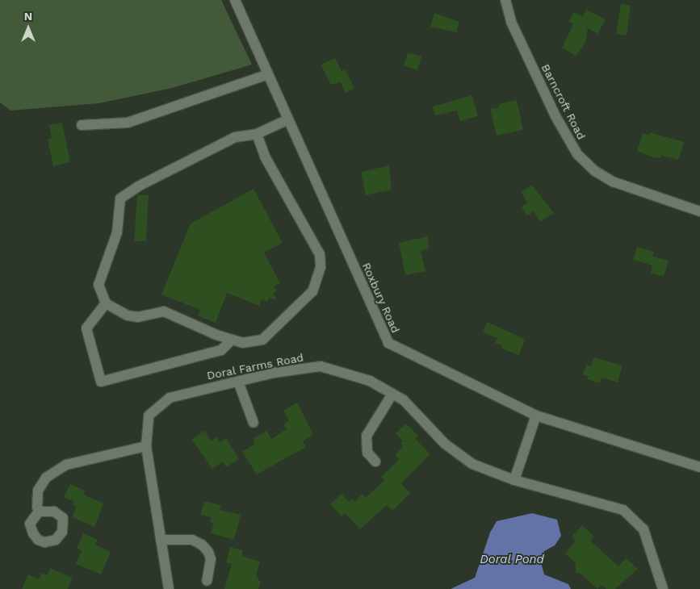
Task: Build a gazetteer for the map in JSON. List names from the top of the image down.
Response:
{
  "streets": {
    "street": ["Barncroft Road", "Roxbury Road", "Doral Farms Road"]
  },
  "water": ["Doral Pond"],
  "north": "top"
}
